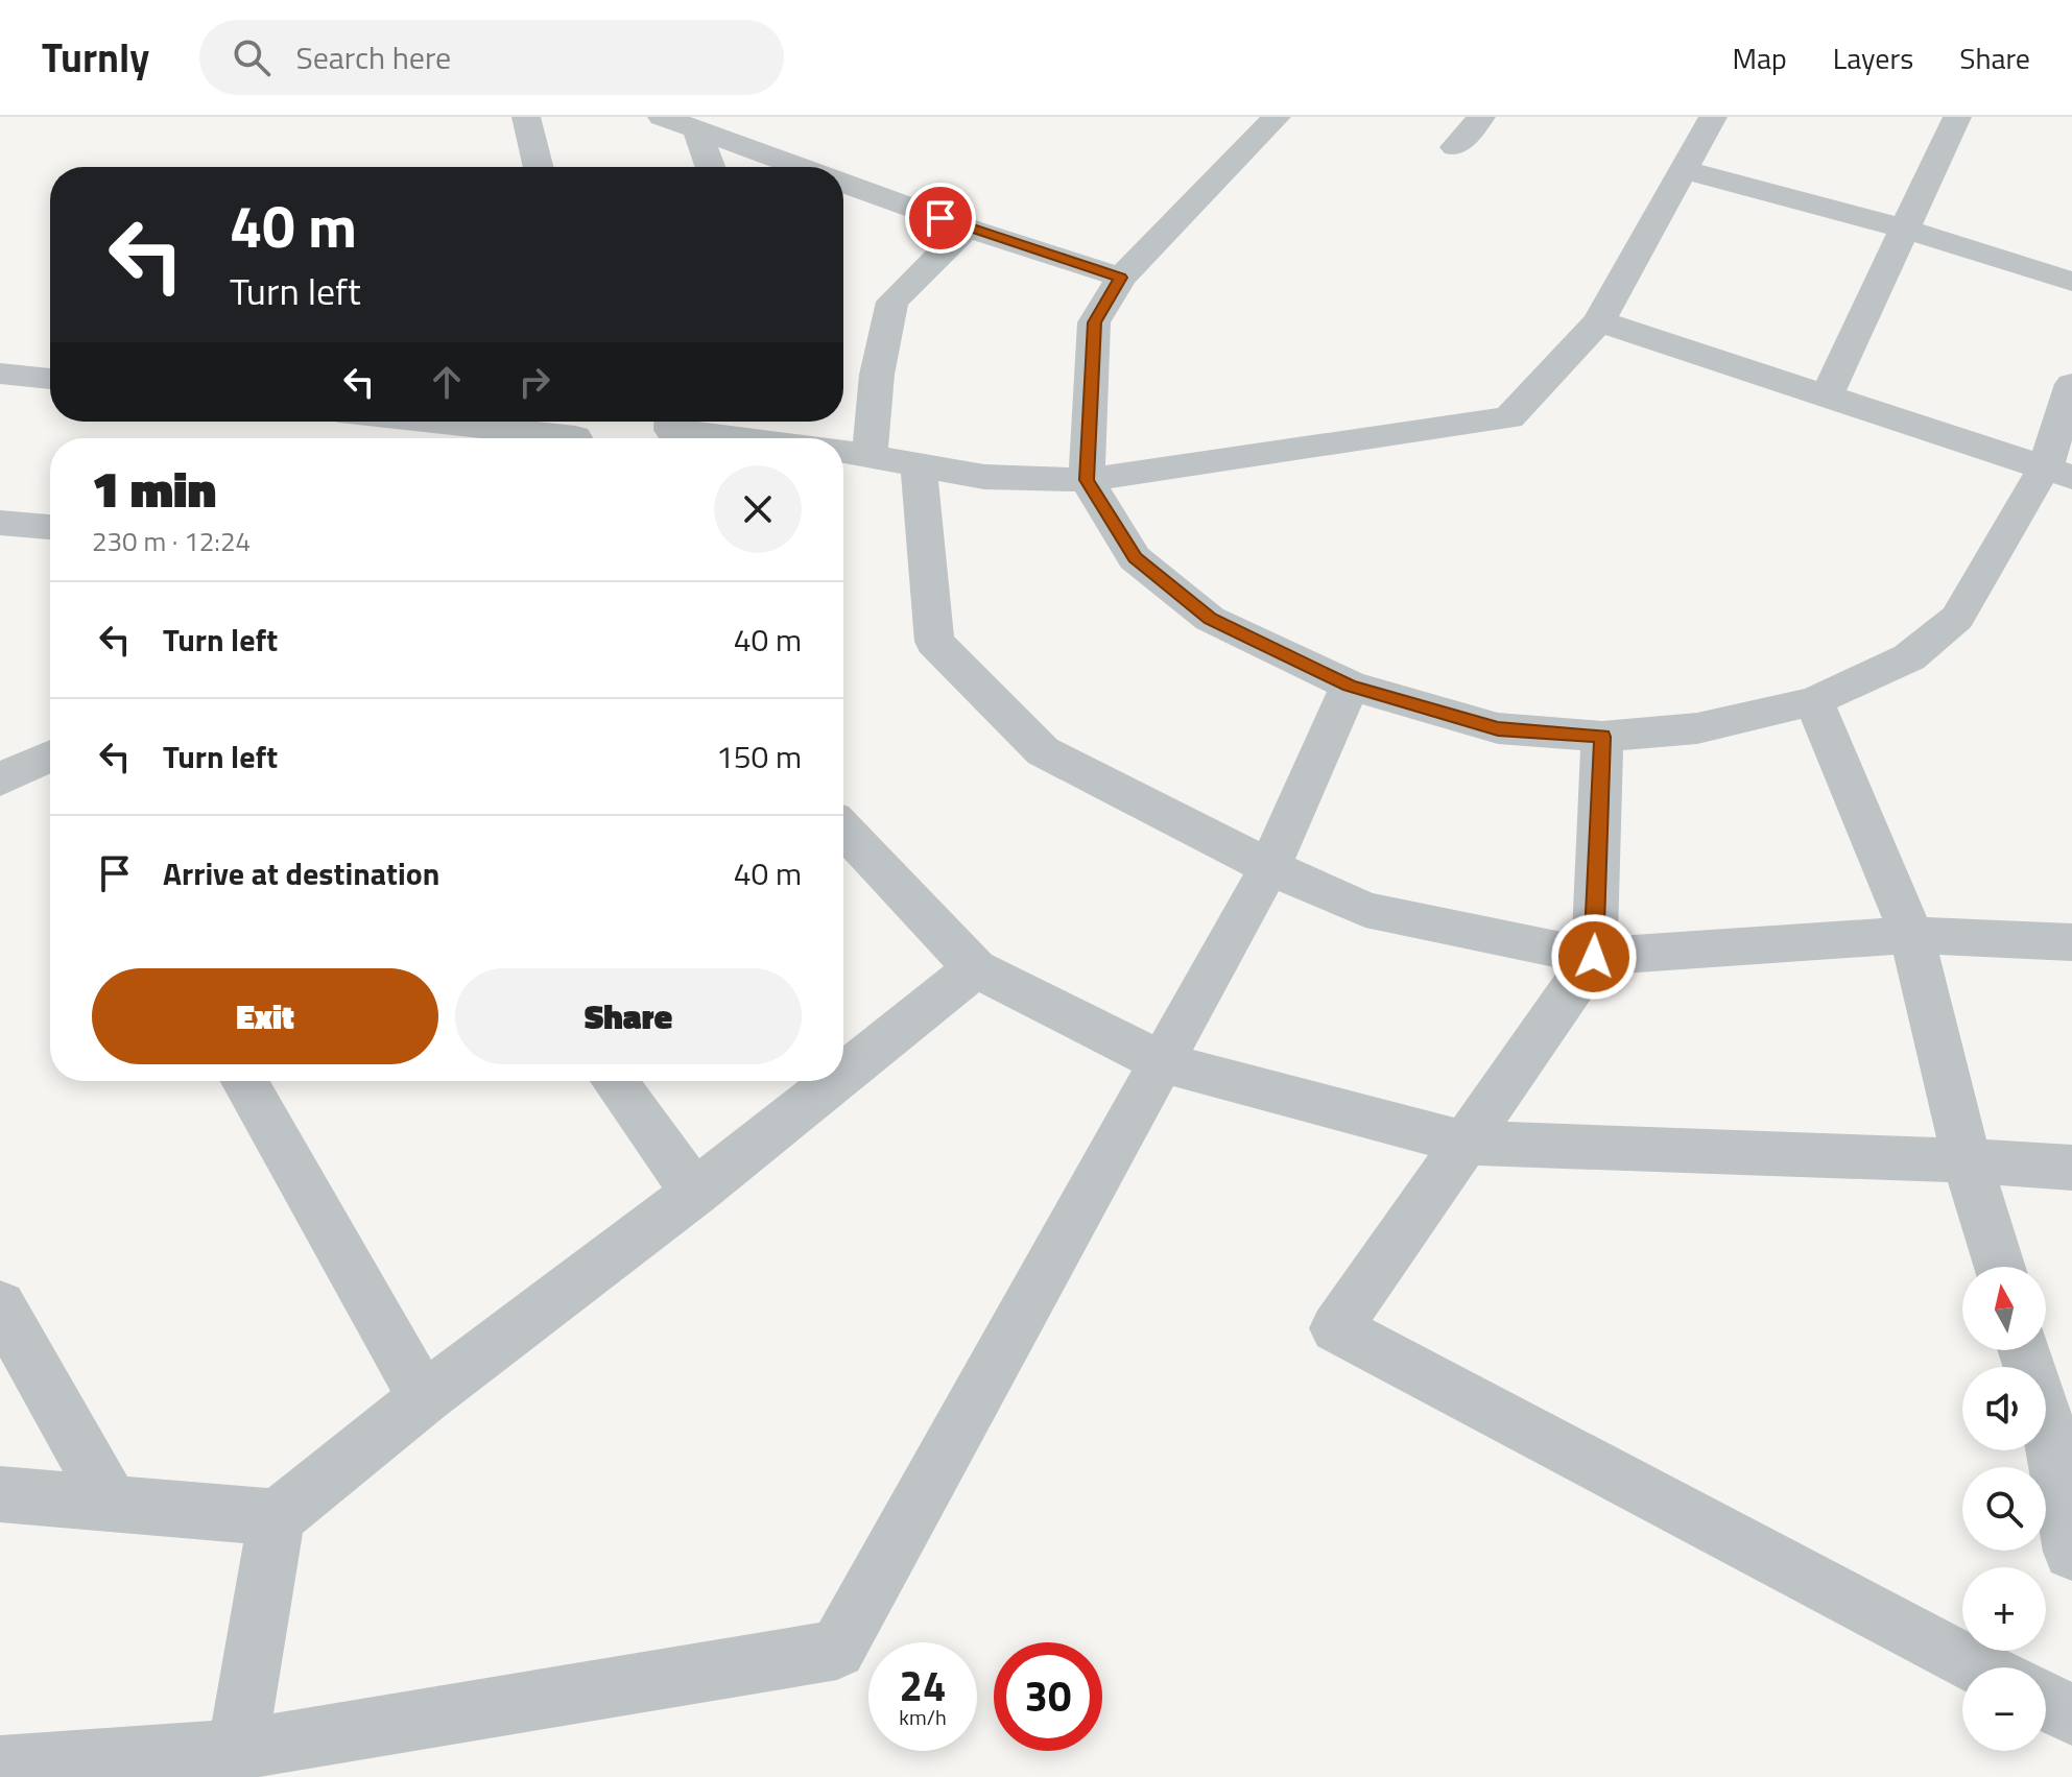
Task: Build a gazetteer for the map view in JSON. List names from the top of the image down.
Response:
{
  "north": "top",
  "page": {
    "header": "Turnly",
    "search": "Search here",
    "nav": ["Map", "Layers", "Share"],
    "turn": ["40 m", "Turn left"],
    "heading": ["1 min", "230 m · 12:24"],
    "list": [
      {
        "name": "Turn left",
        "value": "40 m"
      },
      {
        "name": "Turn left",
        "value": "150 m"
      },
      {
        "name": "Arrive at destination",
        "value": "40 m"
      }
    ],
    "buttons": ["Exit", "Share"],
    "map_buttons": ["+", "−"],
    "speed": "24 km/h",
    "limit": "30"
  }
}
